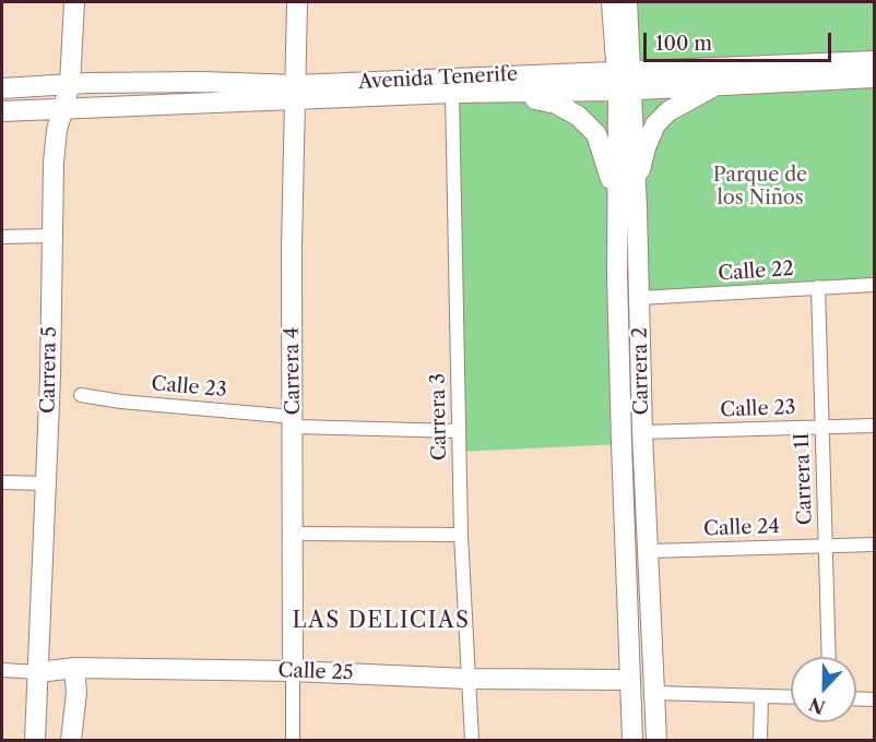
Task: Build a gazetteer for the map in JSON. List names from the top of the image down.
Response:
{
  "streets": {
    "main road": [
      "Avenida Tenerife",
      "Carrera 5",
      "Carrera 4",
      "Carrera 2",
      "Calle 25"
    ],
    "street": [
      "Calle 22",
      "Calle 23",
      "Carrera 3",
      "Carrera 1I",
      "Calle 24"
    ]
  },
  "crossings": [
    ["Avenida Tenerife", "Carrera 5"],
    ["Avenida Tenerife", "Carrera 4"],
    ["Avenida Tenerife", "Carrera 2"],
    ["Avenida Tenerife", "Carrera 3"],
    ["Calle 22", "Carrera 2"],
    ["Calle 22", "Carrera 1I"],
    ["Carrera 5", "Calle 25"],
    ["Carrera 4", "Calle 23"],
    ["Carrera 4", "Calle 25"],
    ["Carrera 2", "Calle 23"],
    ["Carrera 2", "Calle 24"],
    ["Carrera 2", "Calle 25"],
    ["Calle 23", "Carrera 3"],
    ["Calle 23", "Carrera 1I"],
    ["Carrera 3", "Calle 25"],
    ["Carrera 1I", "Calle 24"]
  ],
  "districts": ["LAS DELICIAS"],
  "parks": ["Parque de los Niños"],
  "scale_bar": "100 m",
  "north": "bottom"
}
